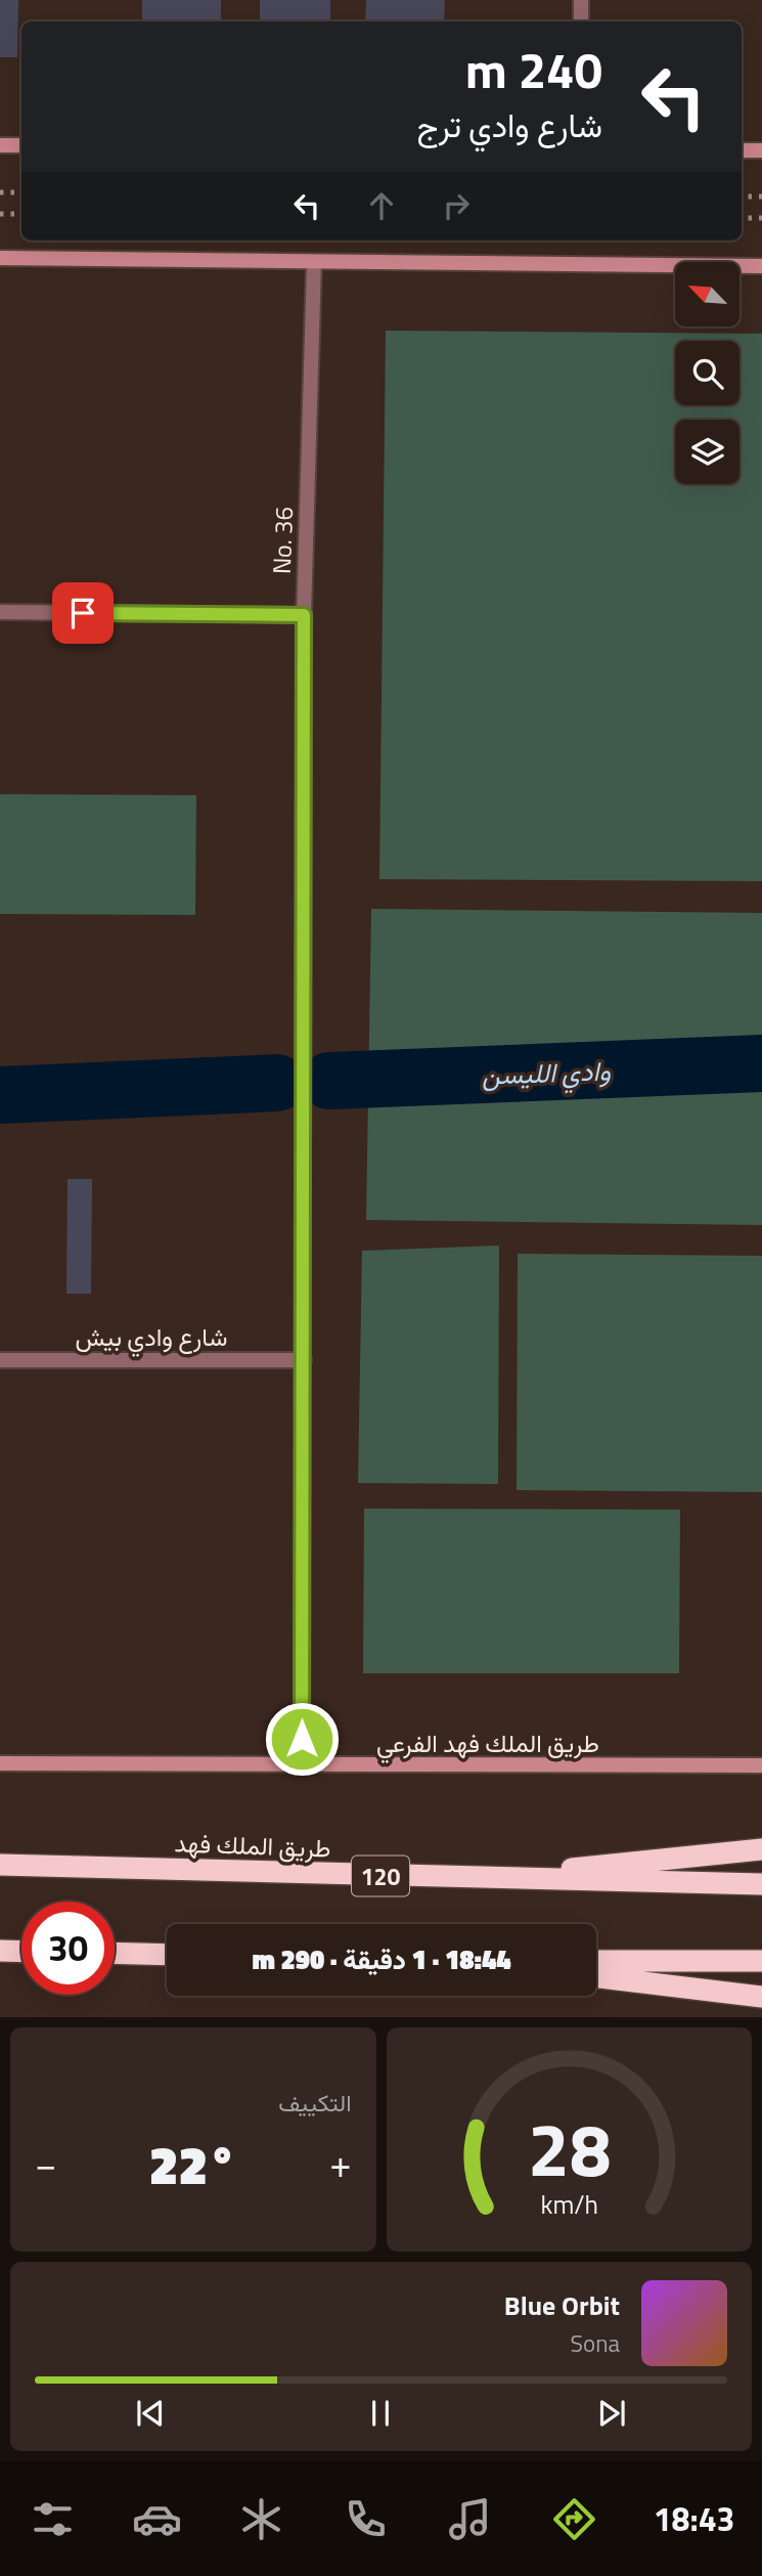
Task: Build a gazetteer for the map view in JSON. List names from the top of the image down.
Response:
{
  "streets": {
    "highway": ["طريق الملك فهد", "120"],
    "main road": ["طريق الملك فهد الفرعي"],
    "street": ["No. 36", "شارع وادي بيش"]
  },
  "crossings": [
    ["No. 36", "شارع وادي بيش"],
    ["No. 36", "طريق الملك فهد الفرعي"]
  ],
  "water": ["وادي الليسن"],
  "north": "top left",
  "page": {
    "turn": ["240 m", "شارع وادي ترج"],
    "limit": "30",
    "trip": "18:44 · 1 دقيقة · 290 m",
    "tile": "التكييف",
    "heat": ["−", "22°", "+"],
    "song": ["Blue Orbit", "Sona"],
    "tabs": "18:43",
    "gauge": ["28", "km/h"]
  }
}
